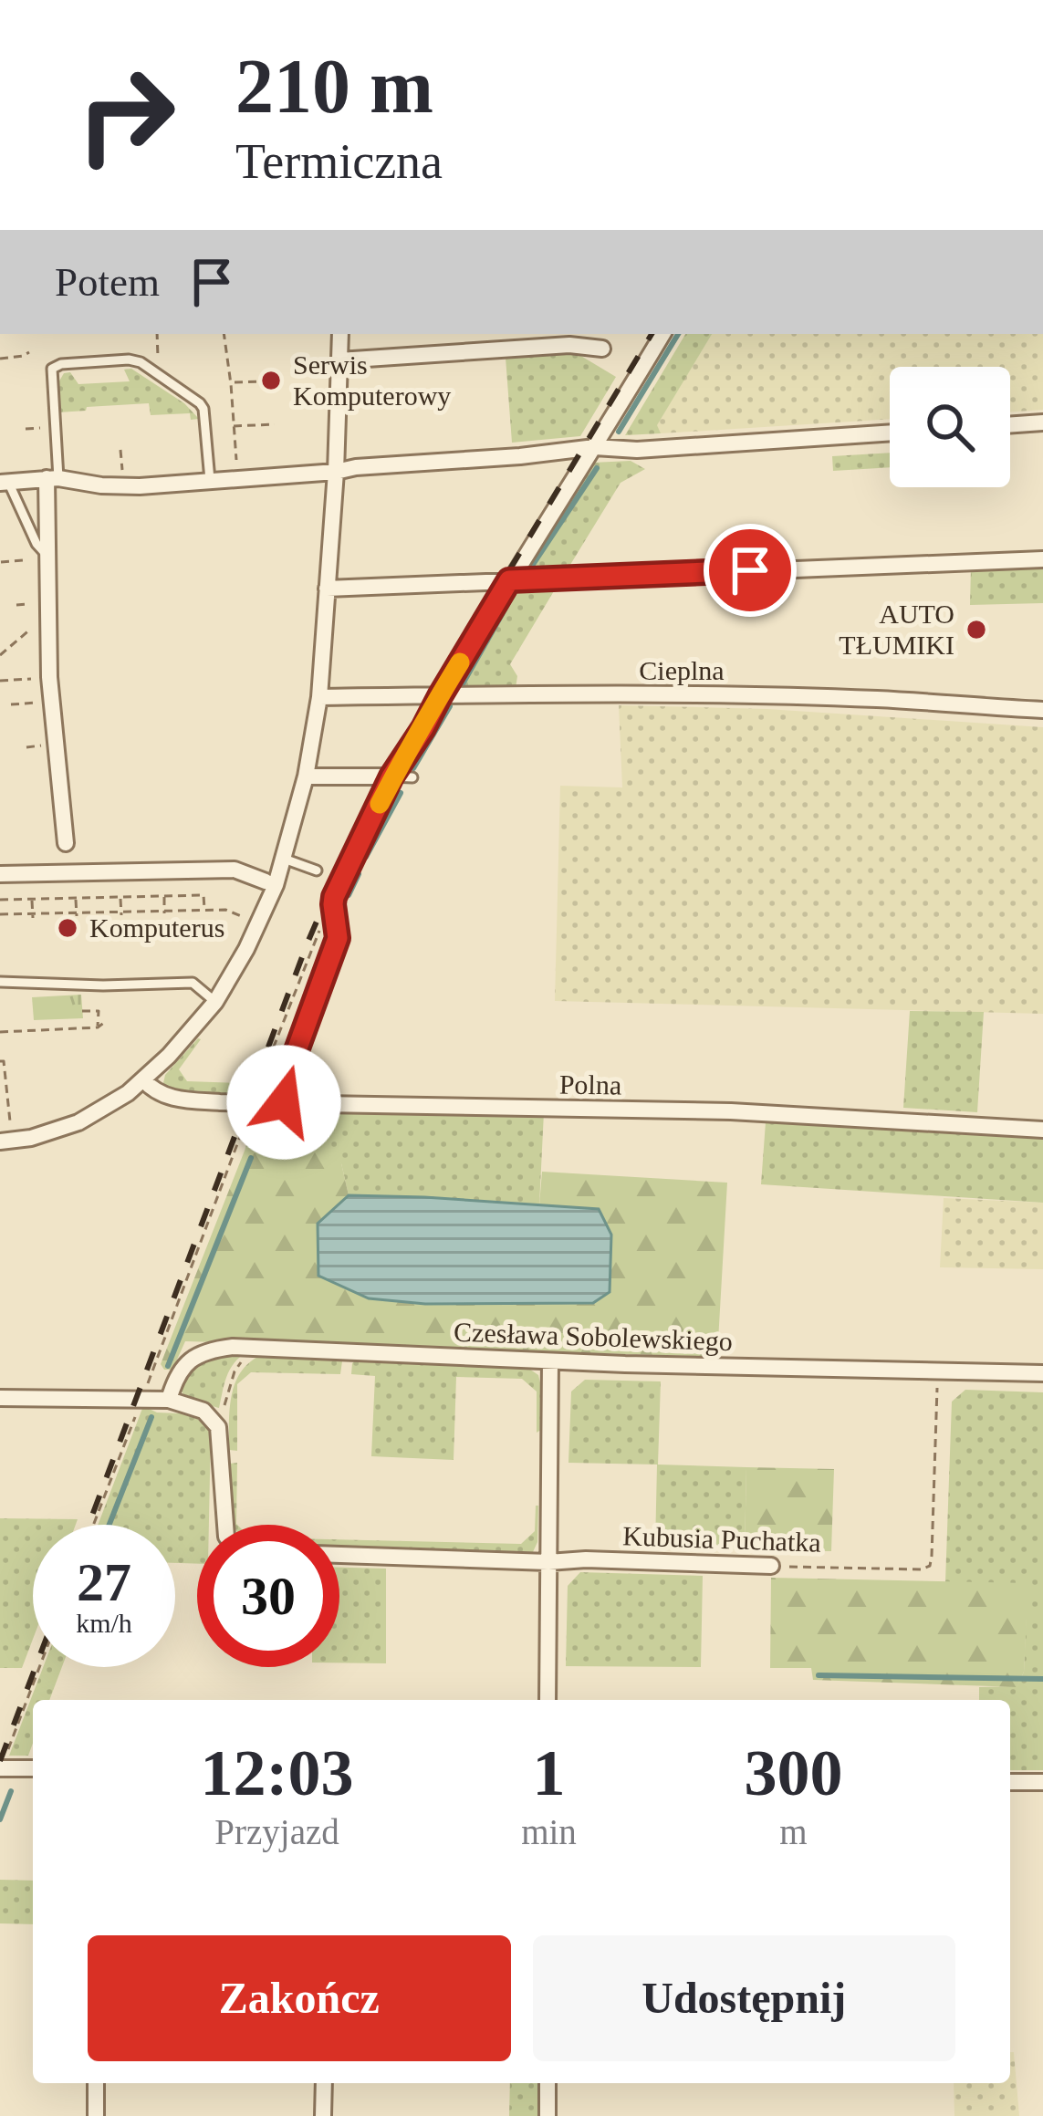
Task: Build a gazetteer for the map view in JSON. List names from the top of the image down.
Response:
{
  "streets": {
    "street": [
      "Cieplna",
      "Polna",
      "Czesława Sobolewskiego",
      "Kubusia Puchatka"
    ]
  },
  "crossings": [
    ["Czesława Sobolewskiego", "Kubusia Puchatka"]
  ],
  "places": ["Serwis Komputerowy", "AUTO TŁUMIKI", "Komputerus"],
  "page": {
    "turn": ["210 m", "Termiczna"],
    "then": "Potem",
    "speed": "27 km/h",
    "limit": "30",
    "eta": [
      "12:03",
      "Przyjazd",
      "1",
      "min",
      "300",
      "m"
    ],
    "buttons": ["Zakończ", "Udostępnij"]
  }
}
